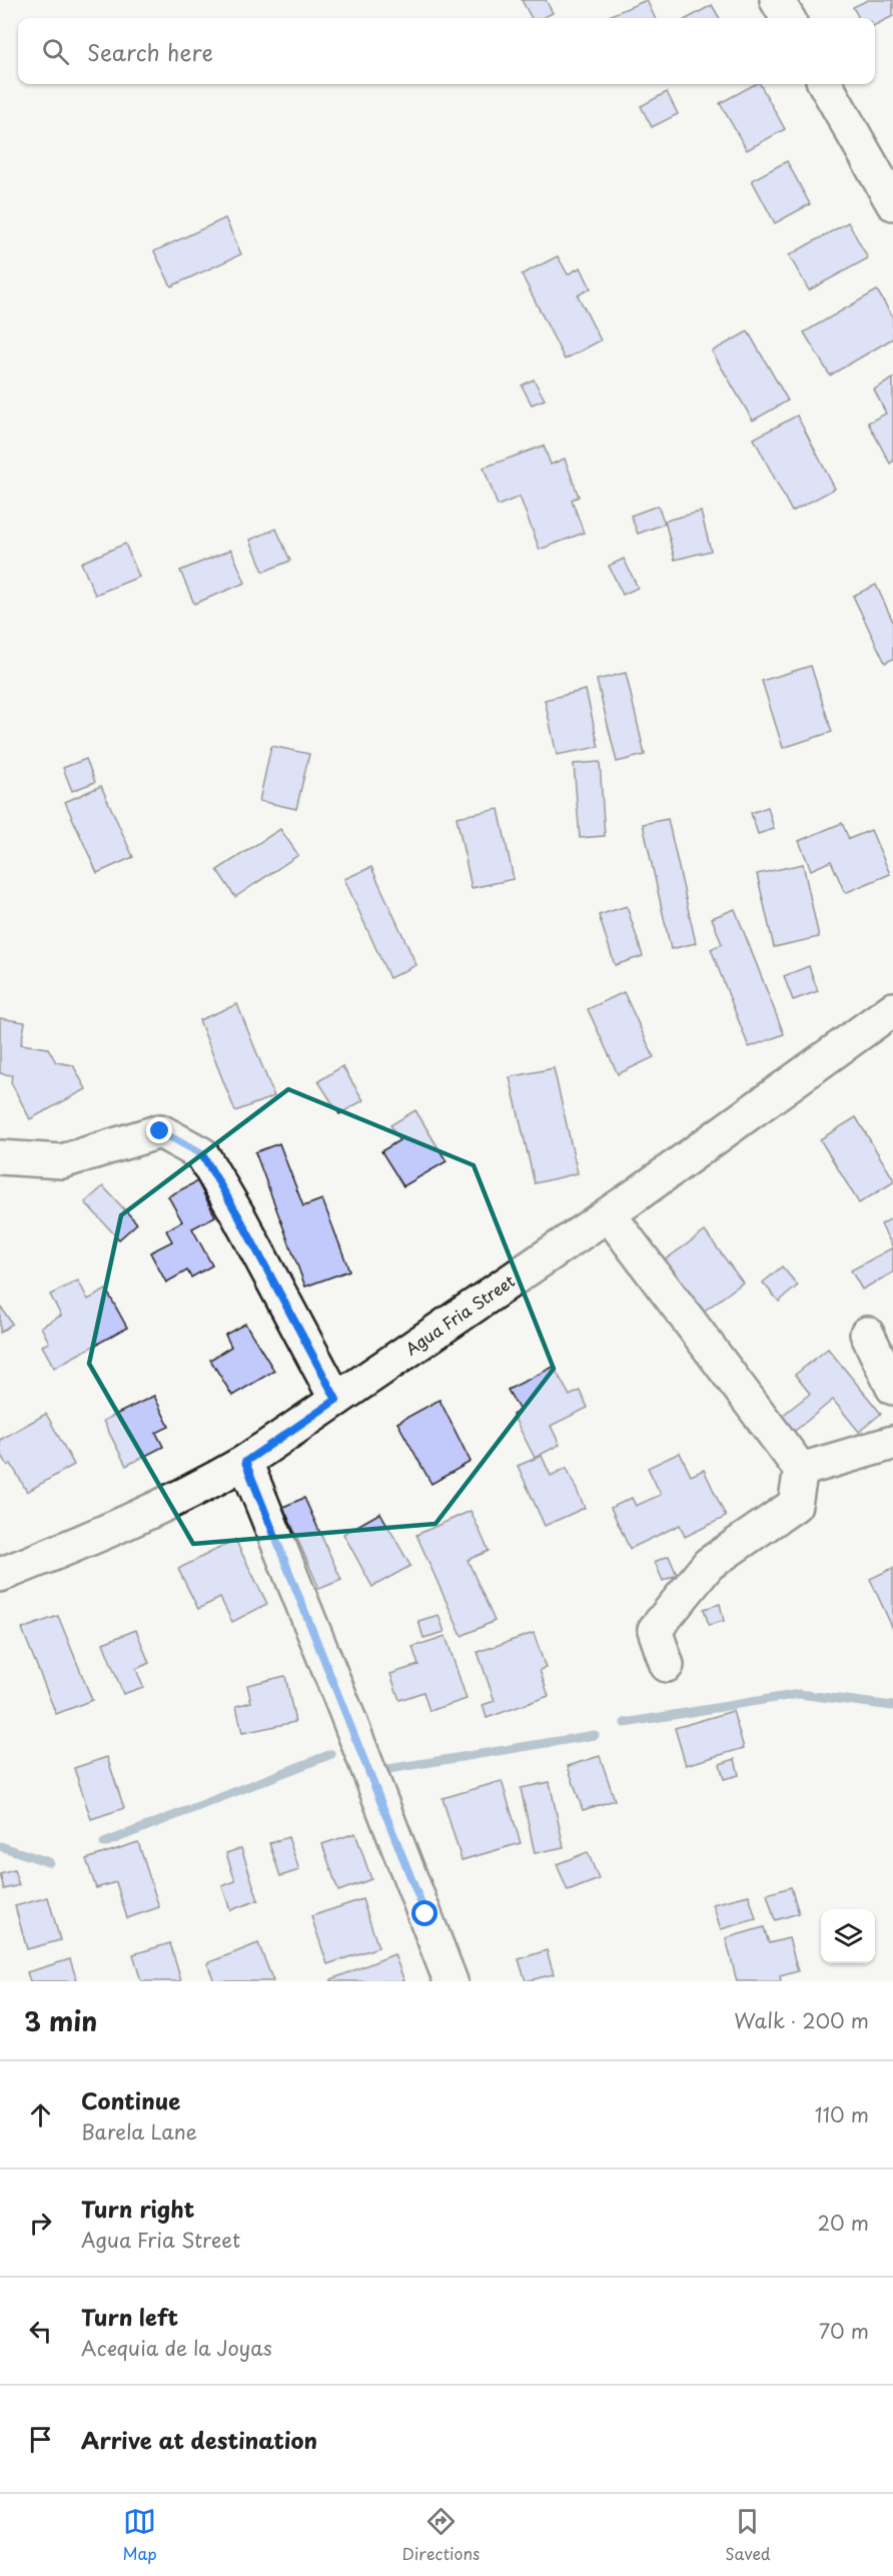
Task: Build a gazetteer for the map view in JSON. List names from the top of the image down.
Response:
{
  "streets": {
    "street": ["Agua Fria Street"]
  },
  "page": {
    "search": "Search here",
    "heading": ["3 min", "Walk · 200 m"],
    "list": [
      ["Continue", "Barela Lane", "110 m"],
      ["Turn right", "Agua Fria Street", "20 m"],
      ["Turn left", "Acequia de la Joyas", "70 m"],
      "Arrive at destination"
    ],
    "nav": ["Map", "Directions", "Saved"]
  }
}
